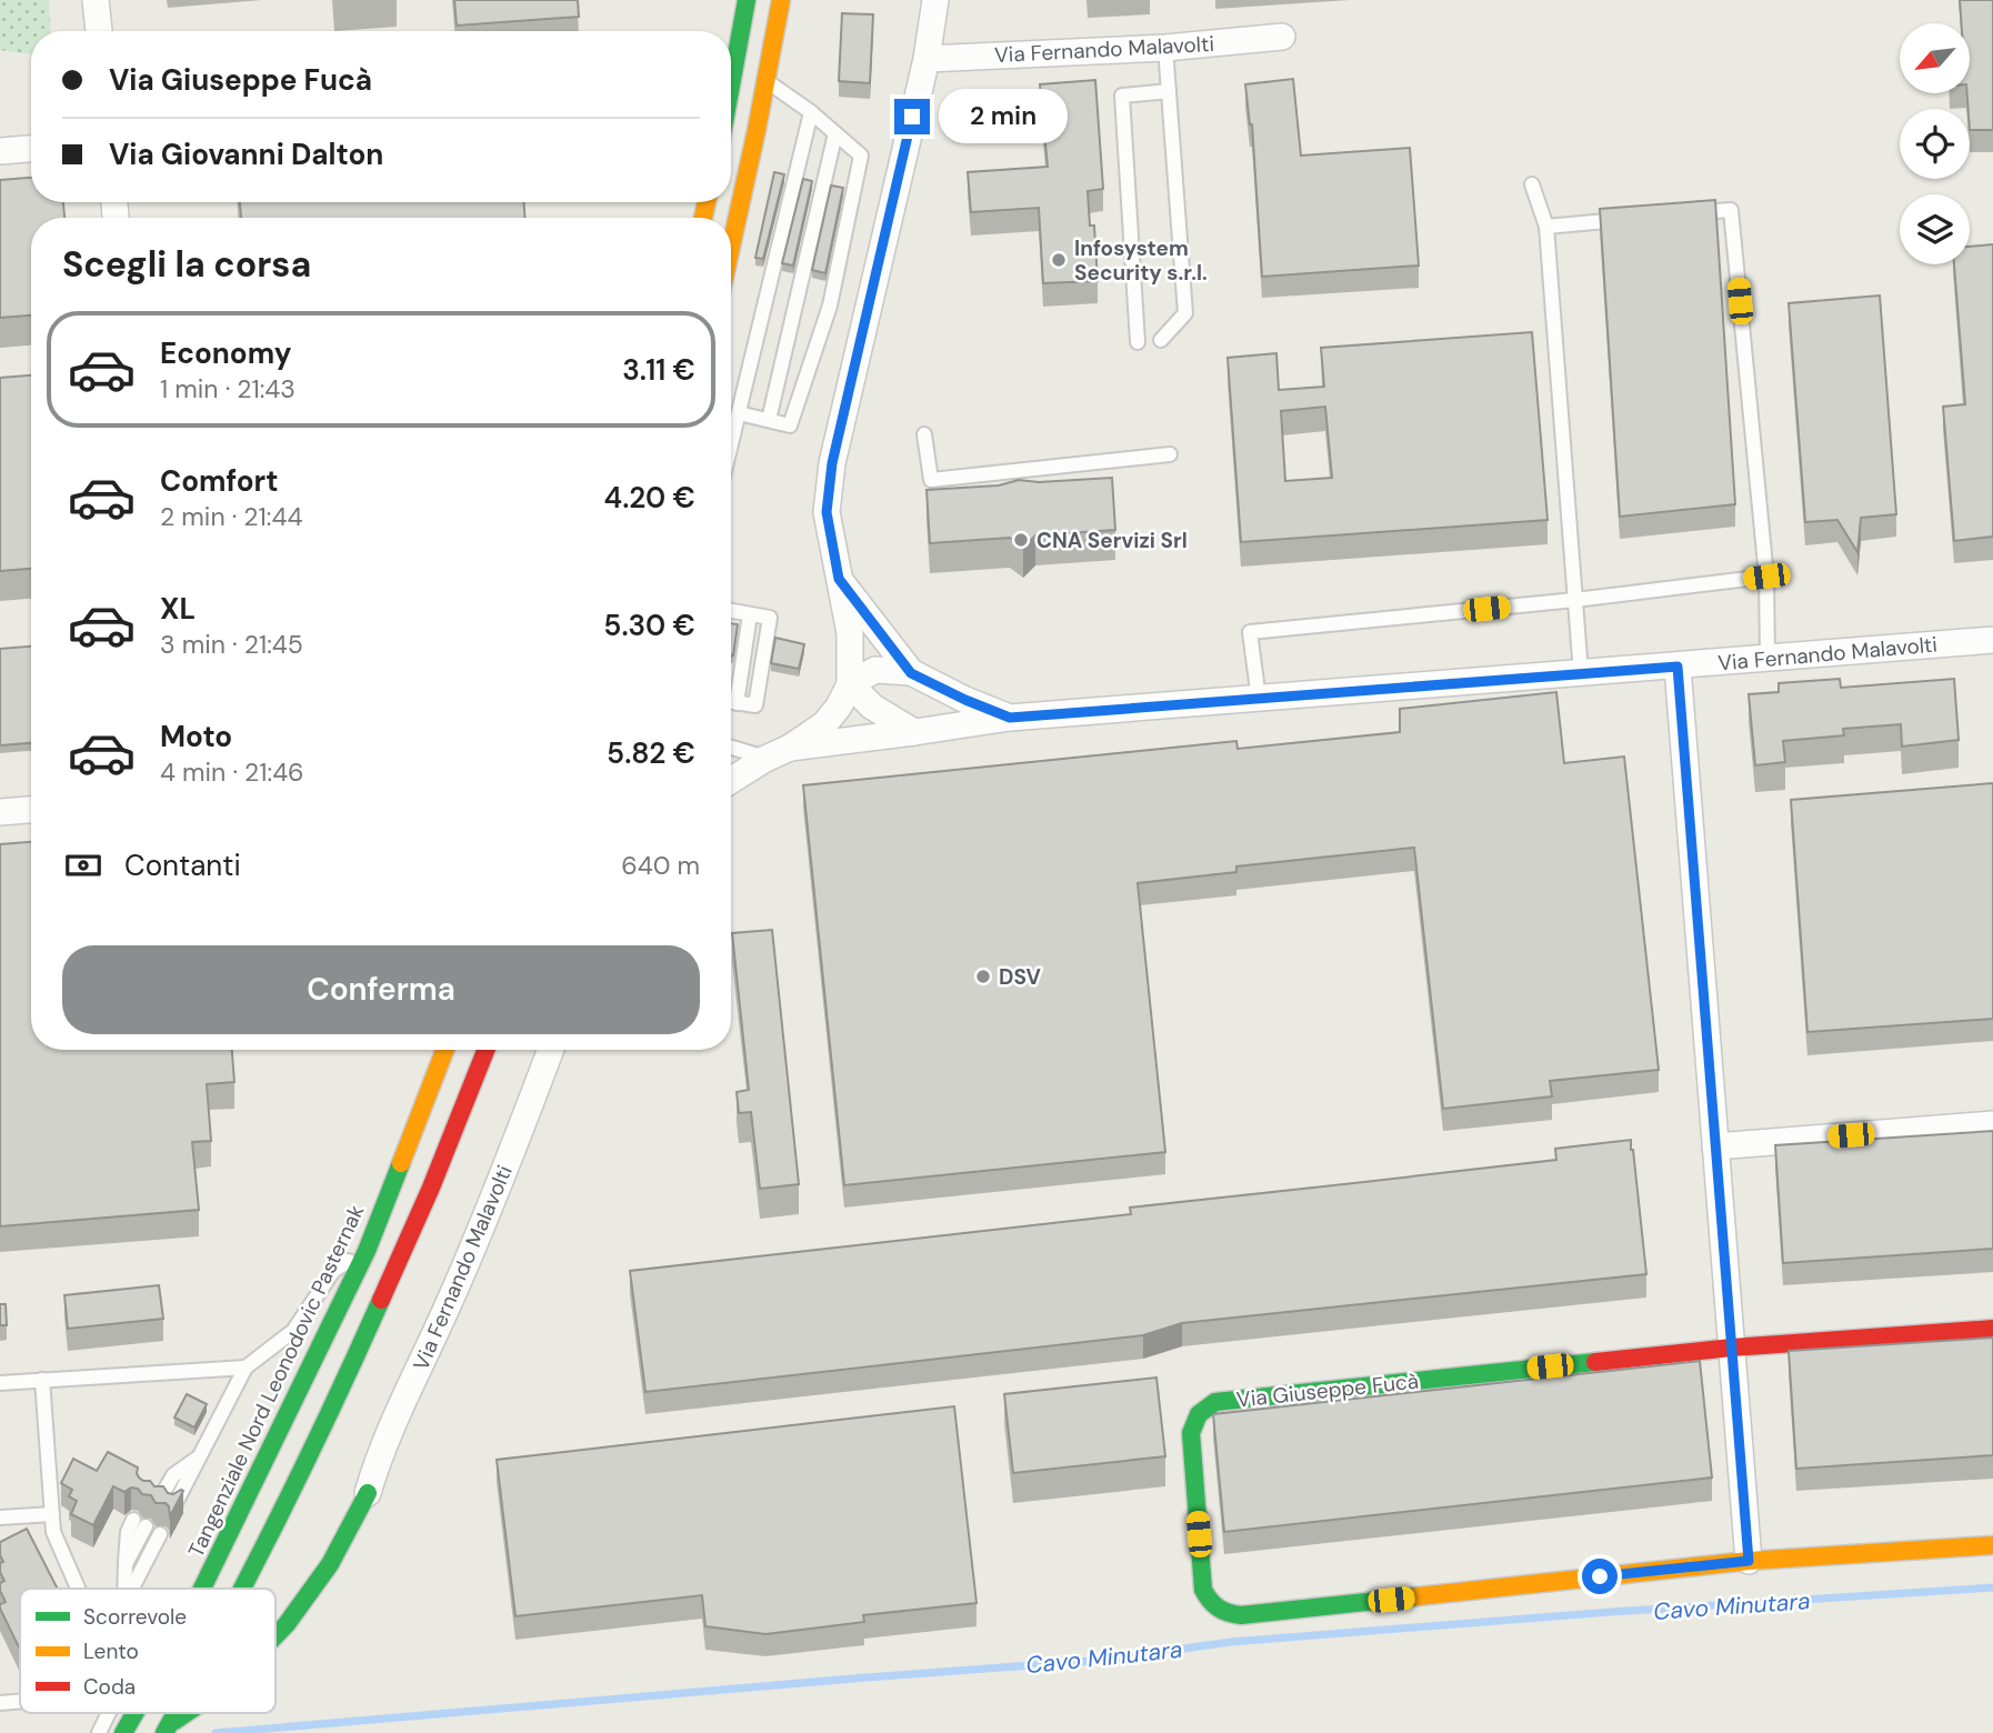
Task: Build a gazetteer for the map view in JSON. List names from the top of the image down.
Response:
{
  "streets": {
    "main road": ["Tangenziale Nord Leonodovic Pasternak", "Via Giuseppe Fucà"],
    "street": ["Via Fernando Malavolti"]
  },
  "water": ["Cavo Minutara"],
  "places": ["Infosystem Security s.r.l.", "CNA Servizi Srl", "DSV"],
  "legend": ["Scorrevole", "Lento", "Coda"],
  "north": "bottom left",
  "page": {
    "banner": ["Via Giuseppe Fucà", "Via Giovanni Dalton"],
    "bubble": "2 min",
    "heading": "Scegli la corsa",
    "list": [
      {
        "name": "Economy",
        "note": "1 min · 21:43",
        "value": "3.11 €"
      },
      {
        "name": "Comfort",
        "note": "2 min · 21:44",
        "value": "4.20 €"
      },
      {
        "name": "XL",
        "note": "3 min · 21:45",
        "value": "5.30 €"
      },
      {
        "name": "Moto",
        "note": "4 min · 21:46",
        "value": "5.82 €"
      }
    ],
    "pay": ["Contanti", "640 m"],
    "buttons": "Conferma"
  }
}
